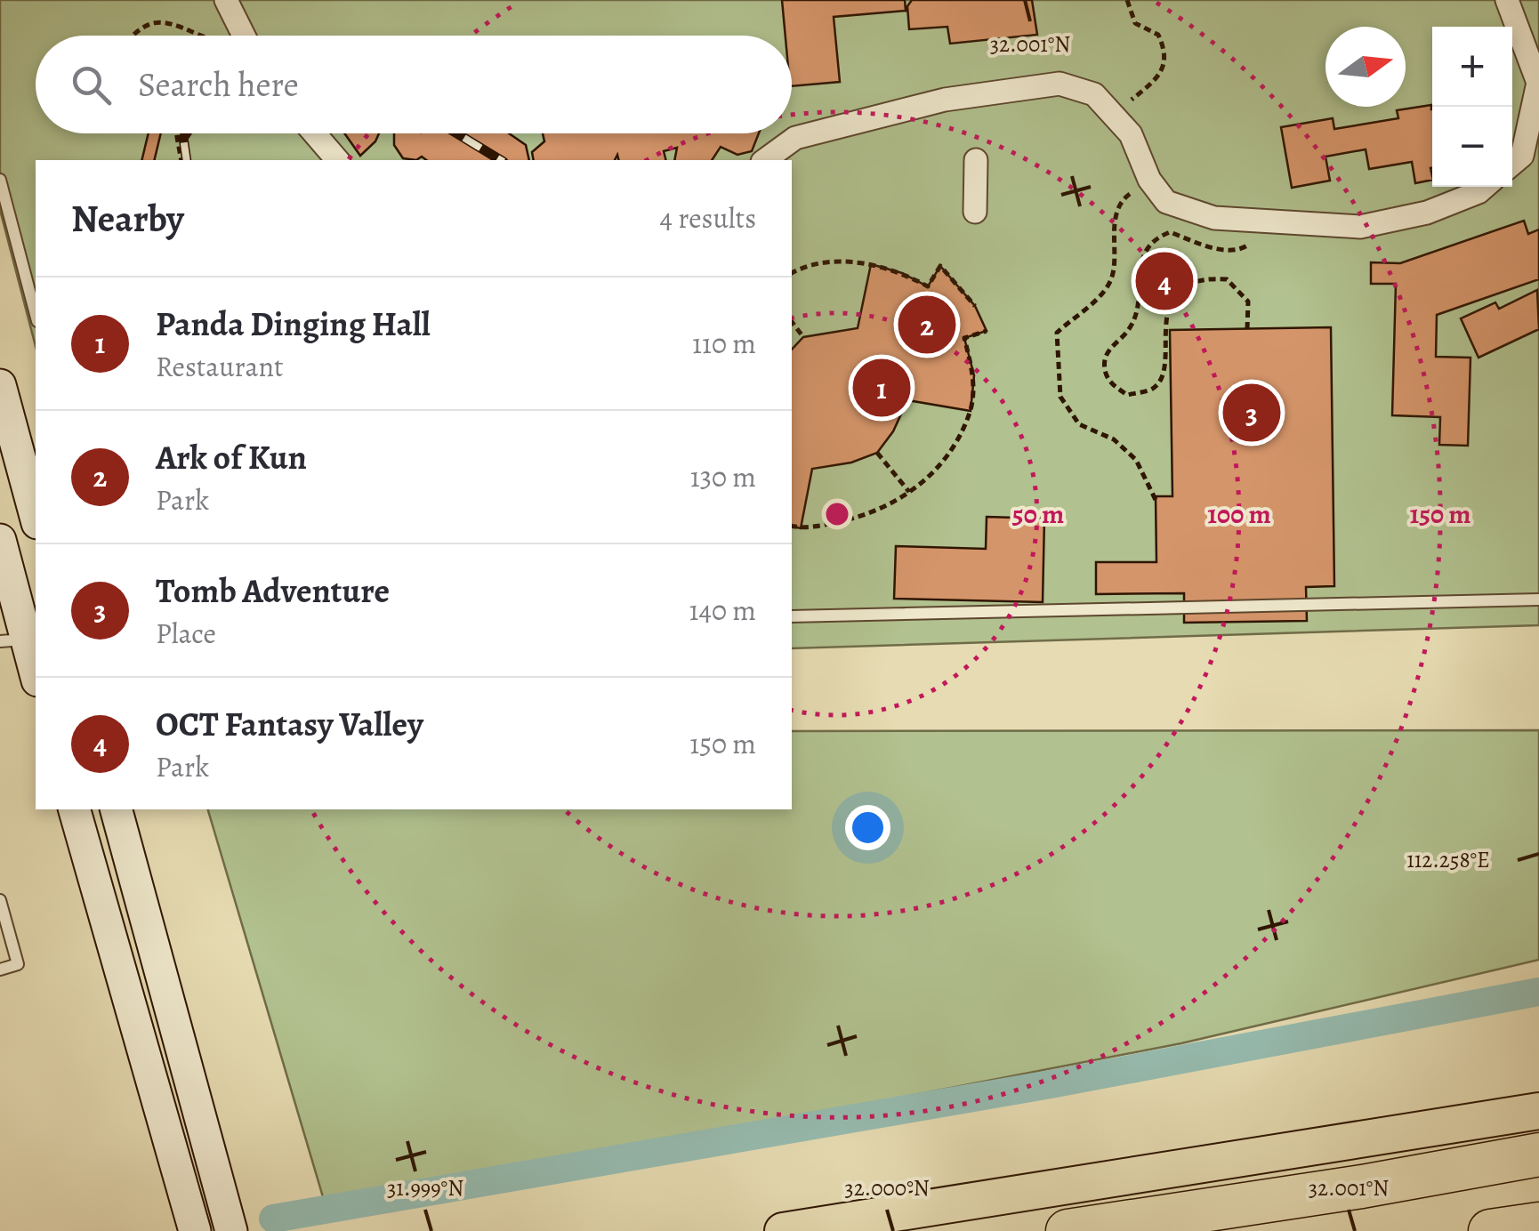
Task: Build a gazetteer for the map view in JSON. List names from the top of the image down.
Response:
{
  "north": "right",
  "page": {
    "map_buttons": ["+", "−"],
    "search": "Search here",
    "heading": ["Nearby", "4 results"],
    "pins": [
      "4",
      "2",
      "1",
      "3"
    ],
    "list": [
      {
        "mark": "1",
        "name": "Panda Dinging Hall",
        "note": "Restaurant",
        "value": "110 m"
      },
      {
        "mark": "2",
        "name": "Ark of Kun",
        "note": "Park",
        "value": "130 m"
      },
      {
        "mark": "3",
        "name": "Tomb Adventure",
        "note": "Place",
        "value": "140 m"
      },
      {
        "mark": "4",
        "name": "OCT Fantasy Valley",
        "note": "Park",
        "value": "150 m"
      }
    ]
  },
  "coordinates": [
    "32.001°N",
    "112.258°E",
    "31.999°N",
    "32.000°N"
  ],
  "rings": ["50 m", "100 m", "150 m"]
}
